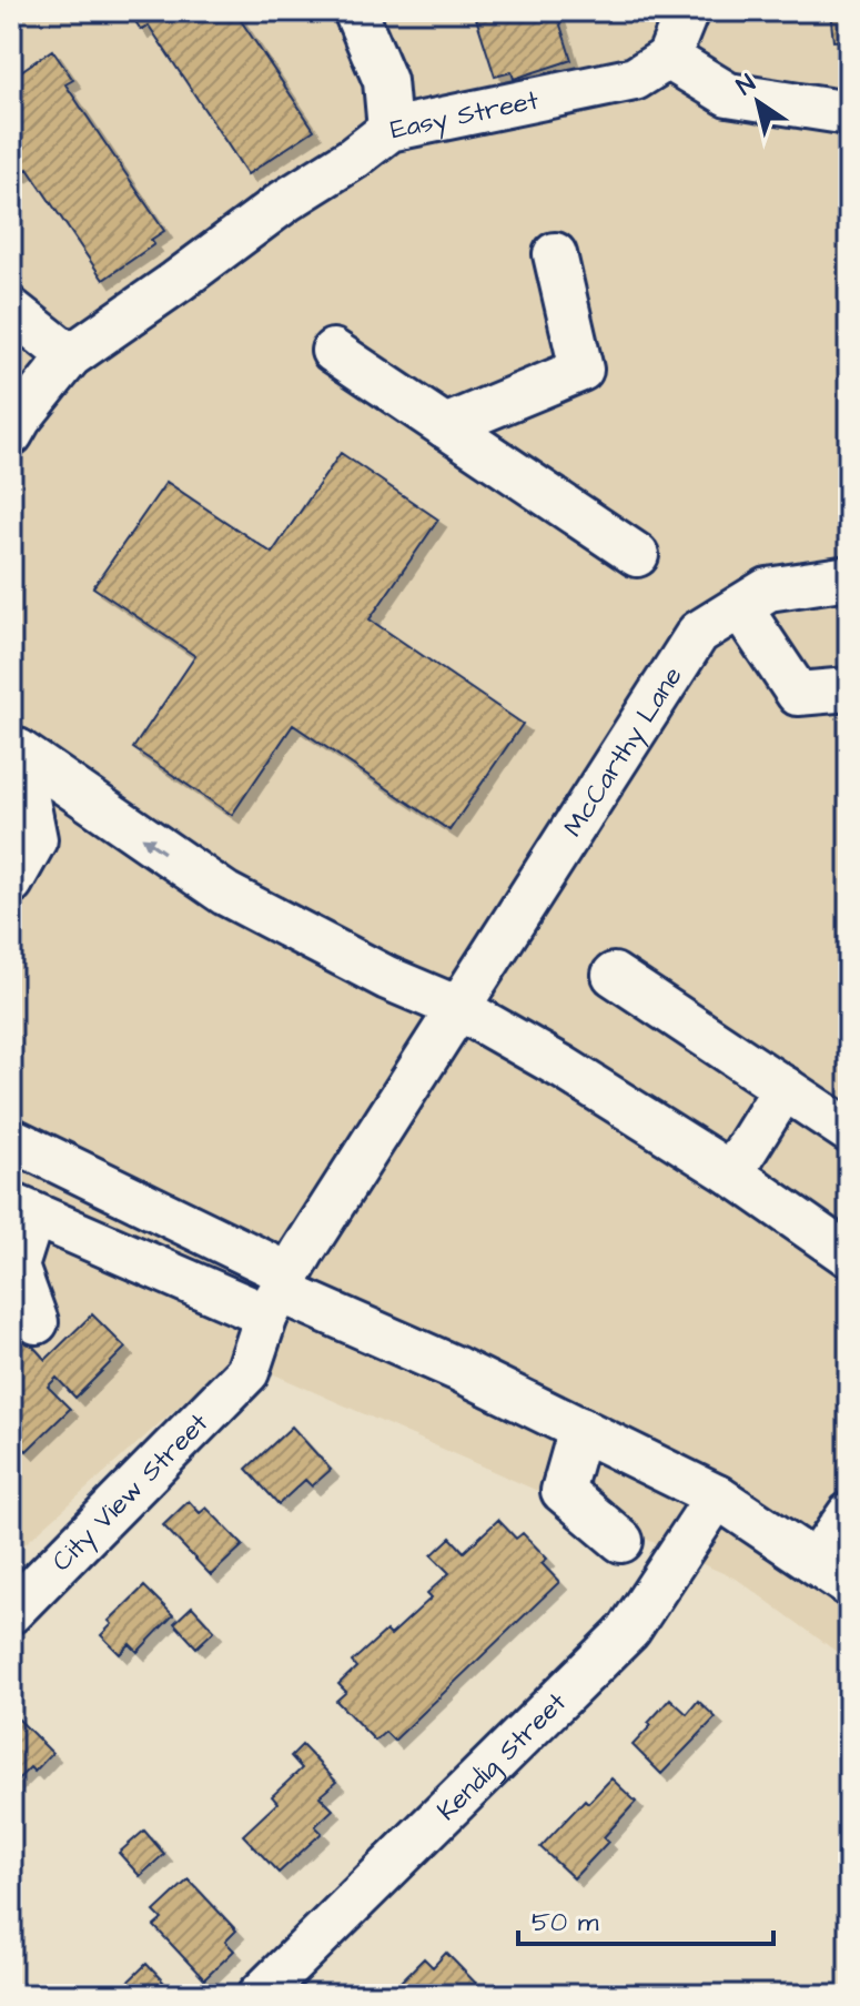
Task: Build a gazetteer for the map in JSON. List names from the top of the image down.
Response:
{
  "streets": {
    "street": [
      "Easy Street",
      "McCarthy Lane",
      "City View Street",
      "Kendig Street"
    ]
  },
  "crossings": [
    ["McCarthy Lane", "City View Street"]
  ],
  "scale_bar": "50 m",
  "north": "top left"
}
